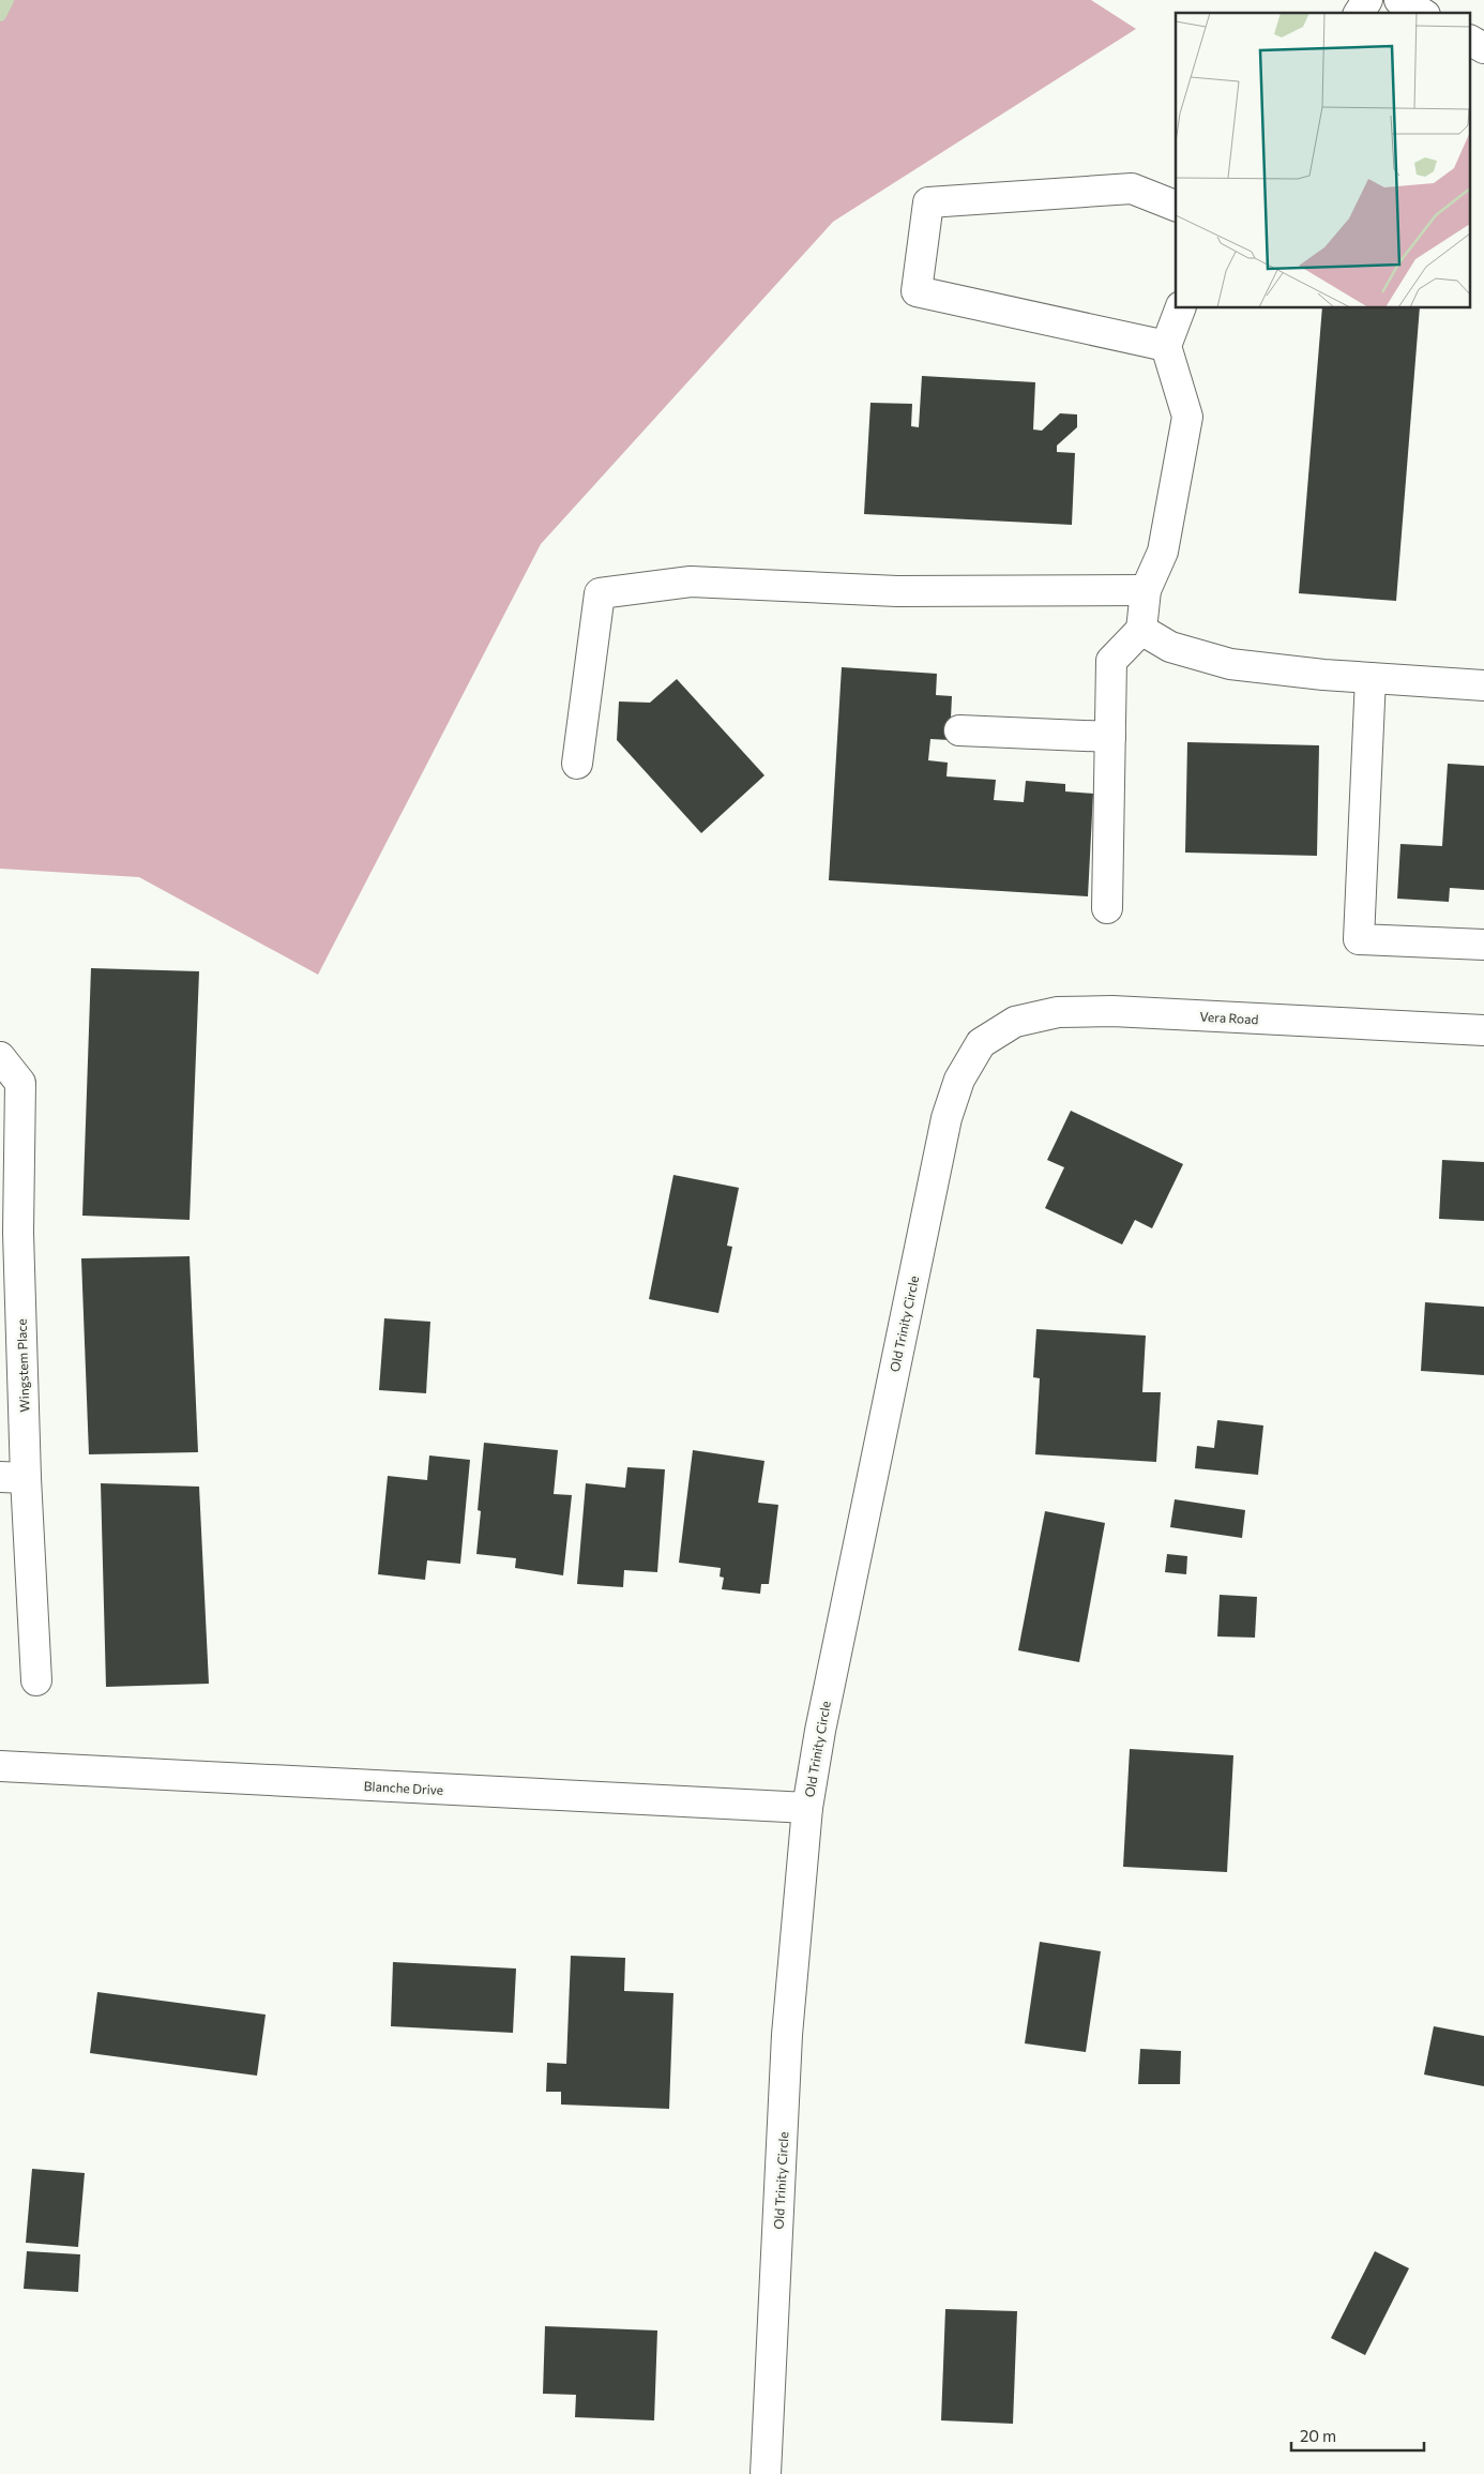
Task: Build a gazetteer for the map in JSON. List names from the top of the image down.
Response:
{
  "streets": {
    "street": [
      "Vera Road",
      "Old Trinity Circle",
      "Wingstem Place",
      "Blanche Drive"
    ]
  },
  "crossings": [
    ["Vera Road", "Old Trinity Circle"],
    ["Old Trinity Circle", "Blanche Drive"]
  ],
  "scale_bar": "20 m"
}
